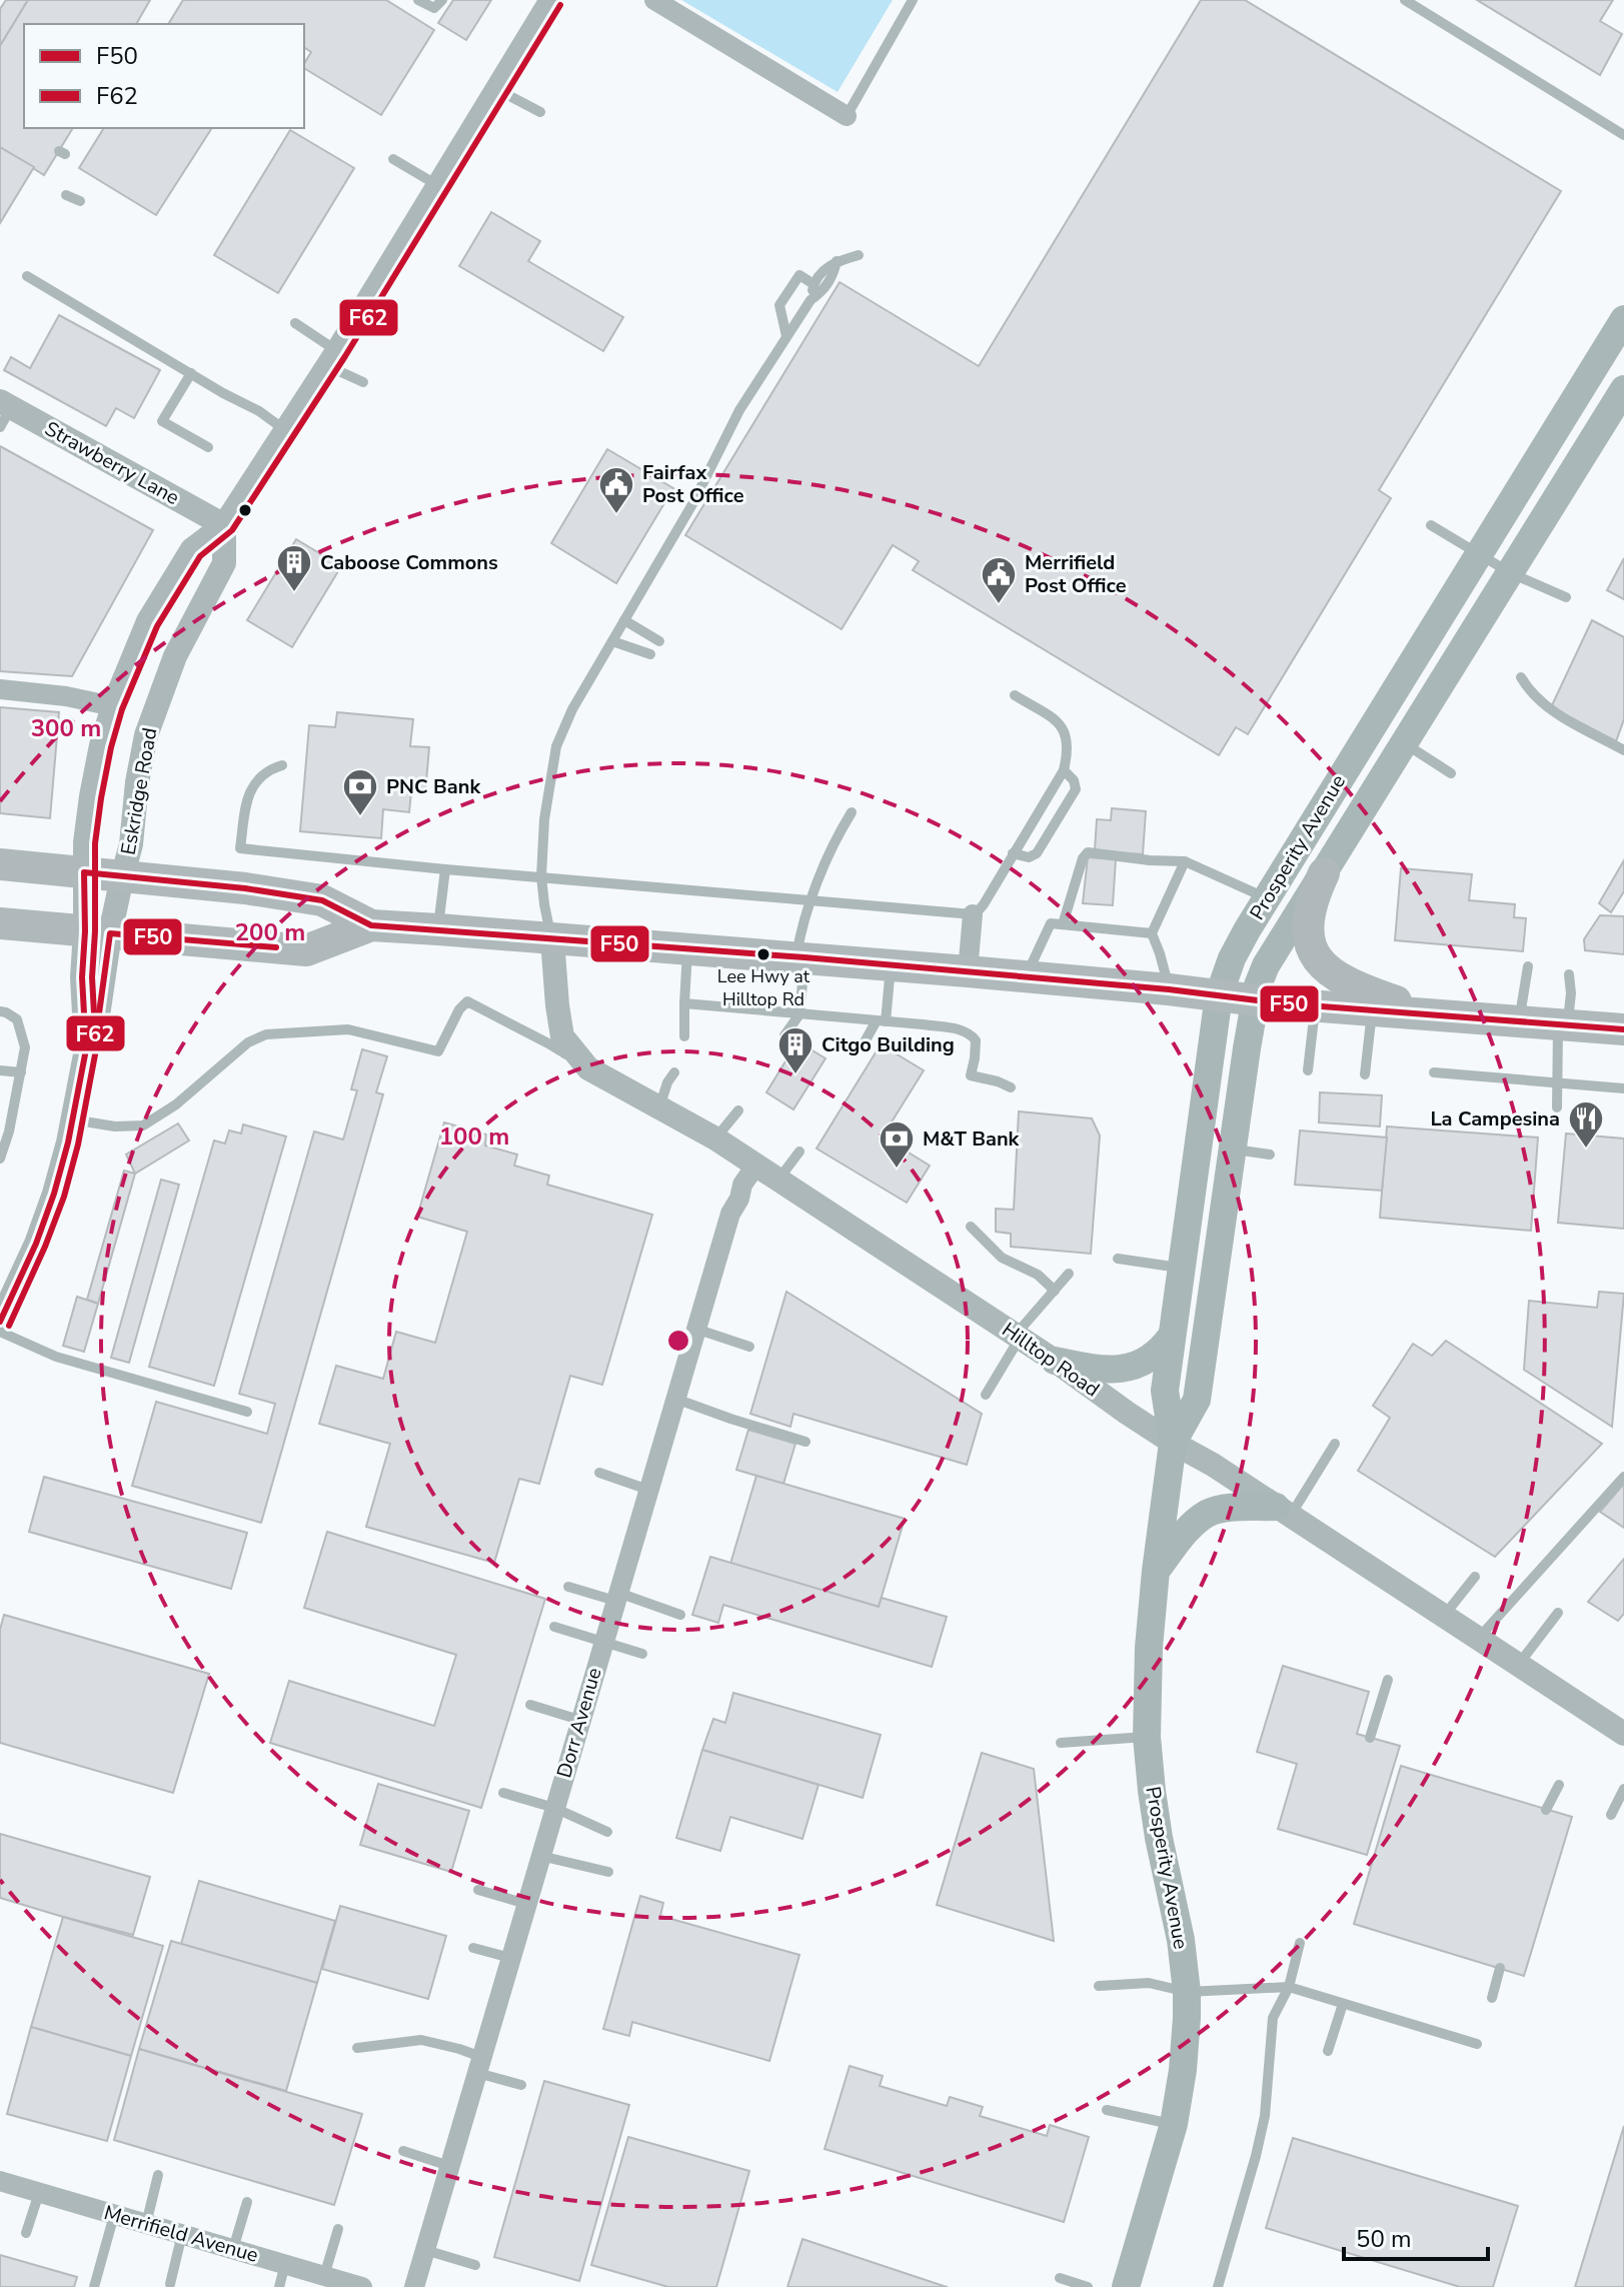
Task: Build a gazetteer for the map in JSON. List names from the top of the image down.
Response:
{
  "streets": {
    "main road": ["Prosperity Avenue"],
    "street": [
      "Strawberry Lane",
      "Eskridge Road",
      "Hilltop Road",
      "Dorr Avenue",
      "Merrifield Avenue"
    ]
  },
  "crossings": [
    ["Strawberry Lane", "Eskridge Road"],
    ["Prosperity Avenue", "Hilltop Road"],
    ["Hilltop Road", "Dorr Avenue"]
  ],
  "places": {
    "public building": ["Fairfax Post Office", "Merrifield Post Office"],
    "building": ["Caboose Commons", "Citgo Building"],
    "bank": ["PNC Bank", "M&T Bank"],
    "other": ["Lee Hwy at Hilltop Rd"],
    "restaurant": ["La Campesina"]
  },
  "lines": ["transit line F62", "transit line F50"],
  "legend": ["F50", "F62"],
  "scale_bar": "50 m",
  "rings": ["300 m", "200 m", "100 m"]
}
